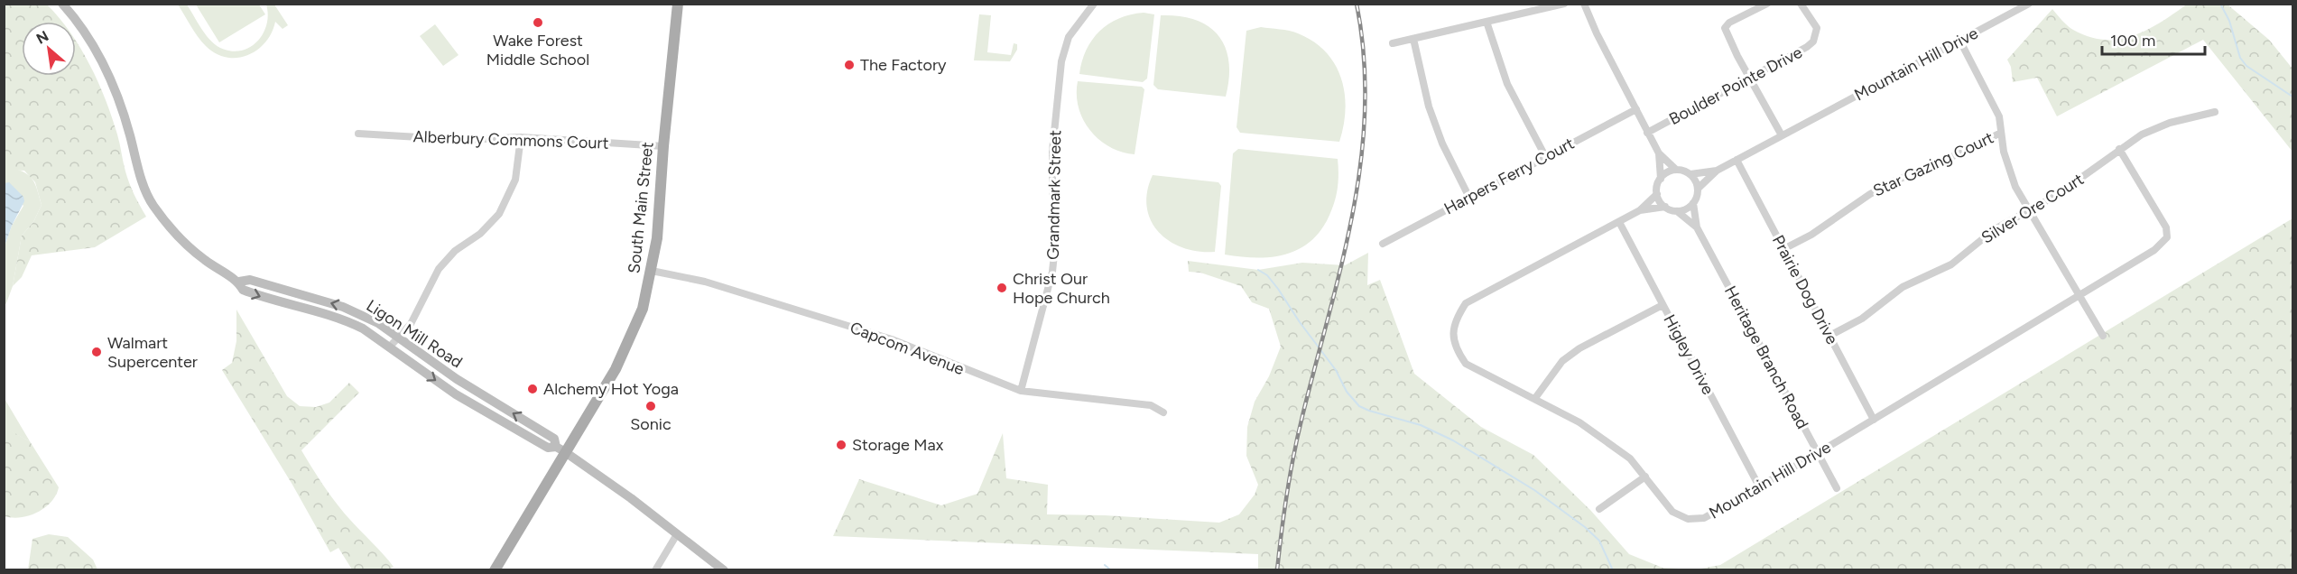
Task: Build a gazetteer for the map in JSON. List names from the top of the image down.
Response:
{
  "streets": {
    "main road": ["South Main Street", "Ligon Mill Road"],
    "street": [
      "Mountain Hill Drive",
      "Boulder Pointe Drive",
      "Alberbury Commons Court",
      "Star Gazing Court",
      "Harpers Ferry Court",
      "Grandmark Street",
      "Silver Ore Court",
      "Prairie Dog Drive",
      "Capcom Avenue",
      "Higley Drive",
      "Heritage Branch Road"
    ]
  },
  "crossings": [
    ["Mountain Hill Drive", "Silver Ore Court"],
    ["Mountain Hill Drive", "Prairie Dog Drive"],
    ["Mountain Hill Drive", "Higley Drive"],
    ["Mountain Hill Drive", "Heritage Branch Road"],
    ["Alberbury Commons Court", "South Main Street"],
    ["Star Gazing Court", "Prairie Dog Drive"],
    ["Grandmark Street", "Capcom Avenue"],
    ["South Main Street", "Ligon Mill Road"],
    ["South Main Street", "Capcom Avenue"],
    ["Silver Ore Court", "Prairie Dog Drive"]
  ],
  "places": [
    "Wake Forest Middle School",
    "The Factory",
    "Christ Our Hope Church",
    "Walmart Supercenter",
    "Alchemy Hot Yoga",
    "Sonic",
    "Storage Max"
  ],
  "scale_bar": "100 m",
  "north": "top left"
}
